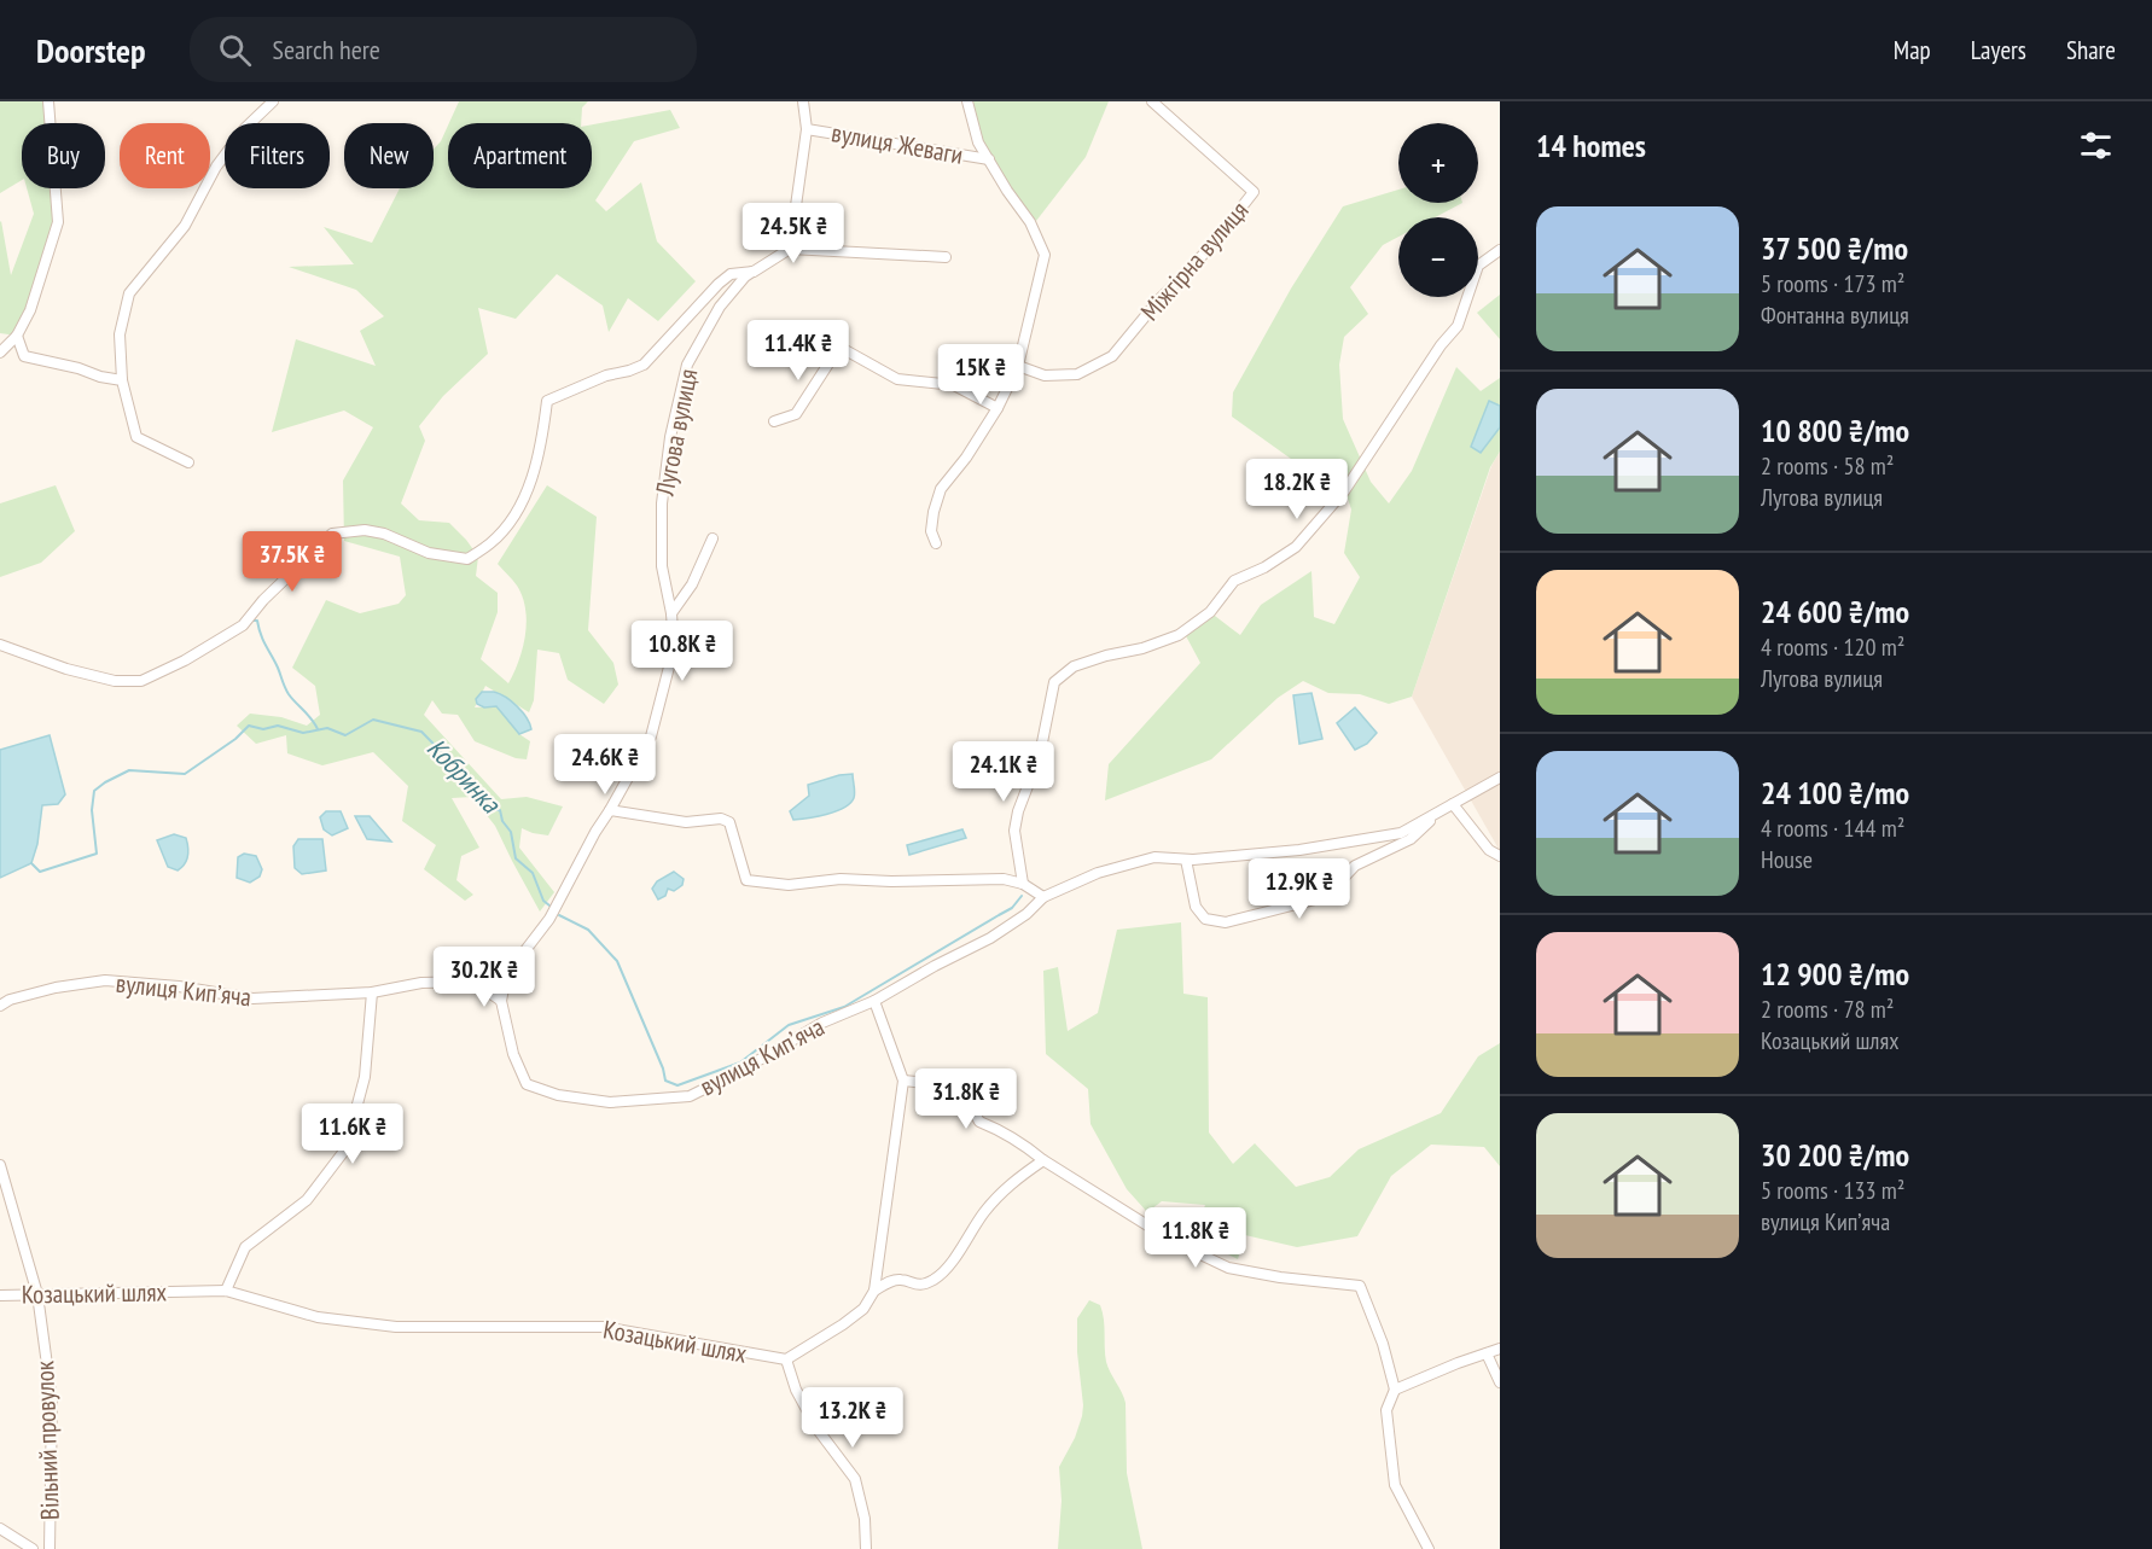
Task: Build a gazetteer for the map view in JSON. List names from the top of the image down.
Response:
{
  "streets": {
    "street": [
      "вулиця Жеваги",
      "Міжгірна вулиця",
      "Лугова вулиця",
      "вулиця Кипʼяча",
      "Козацький шлях",
      "Вільний провулок"
    ]
  },
  "crossings": [
    ["вулиця Жеваги", "Міжгірна вулиця"],
    ["вулиця Жеваги", "Лугова вулиця"],
    ["Лугова вулиця", "вулиця Кипʼяча"],
    ["Козацький шлях", "Вільний провулок"]
  ],
  "water": ["Кобринка"],
  "page": {
    "header": "Doorstep",
    "search": "Search here",
    "nav": ["Map", "Layers", "Share"],
    "heading": "14 homes",
    "map_buttons": ["+", "−"],
    "chip": [
      "Buy",
      "Rent",
      "Filters",
      "New",
      "Apartment"
    ],
    "list": [
      {
        "name": "37 500 ₴/mo",
        "note": "5 rooms · 173 m² · Фонтанна вулиця"
      },
      {
        "name": "10 800 ₴/mo",
        "note": "2 rooms · 58 m² · Лугова вулиця"
      },
      {
        "name": "24 600 ₴/mo",
        "note": "4 rooms · 120 m² · Лугова вулиця"
      },
      {
        "name": "24 100 ₴/mo",
        "note": "4 rooms · 144 m² · House"
      },
      {
        "name": "12 900 ₴/mo",
        "note": "2 rooms · 78 m² · Козацький шлях"
      },
      {
        "name": "30 200 ₴/mo",
        "note": "5 rooms · 133 m² · вулиця Кипʼяча"
      }
    ],
    "price": [
      "24.5K ₴",
      "11.4K ₴",
      "15K ₴",
      "18.2K ₴",
      "37.5K ₴",
      "10.8K ₴",
      "24.6K ₴",
      "24.1K ₴",
      "12.9K ₴",
      "30.2K ₴",
      "31.8K ₴",
      "11.6K ₴",
      "11.8K ₴",
      "13.2K ₴"
    ]
  }
}
